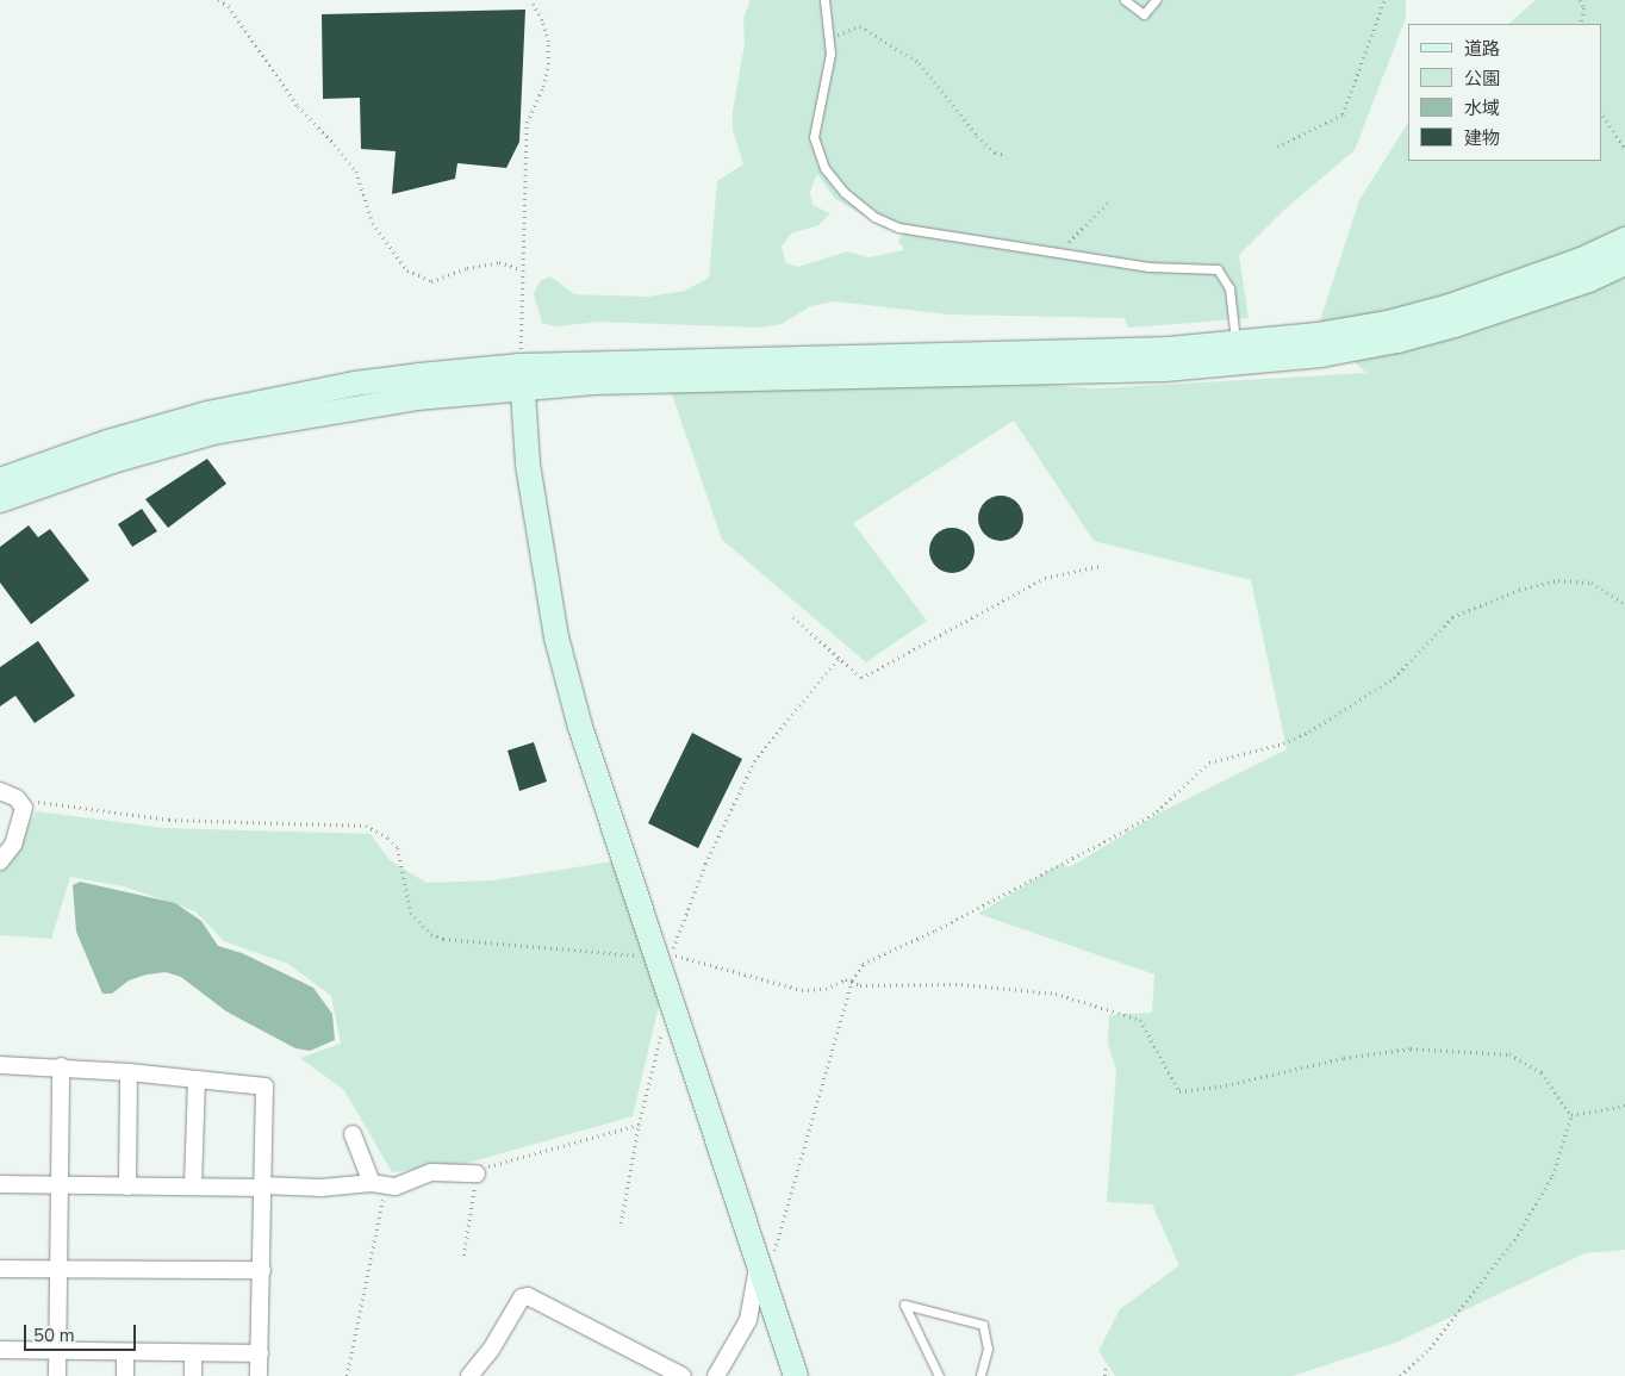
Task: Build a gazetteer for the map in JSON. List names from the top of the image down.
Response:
{
  "legend": [
    "道路",
    "公園",
    "水域",
    "建物"
  ],
  "scale_bar": "50 m"
}
